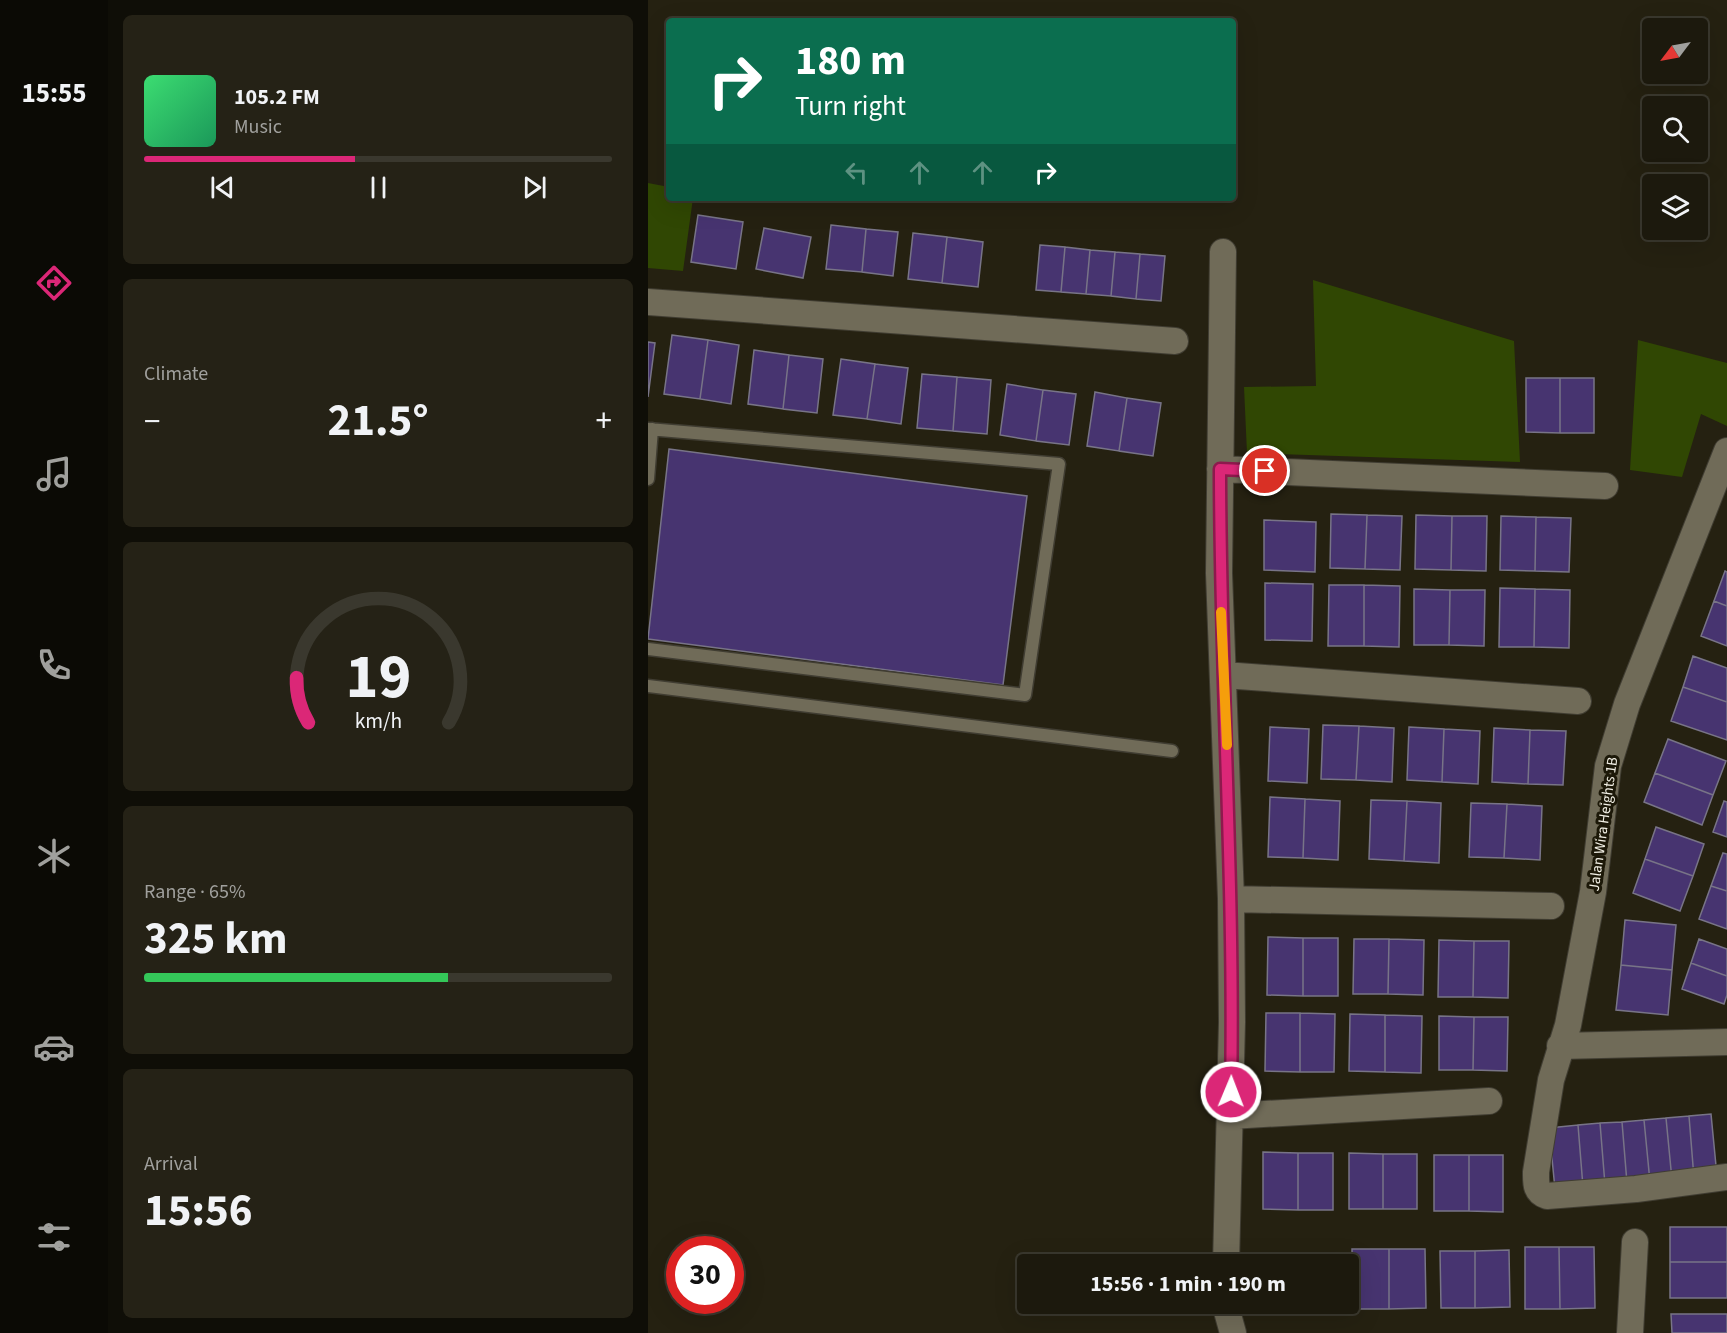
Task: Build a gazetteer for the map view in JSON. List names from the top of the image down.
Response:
{
  "streets": {
    "street": ["Jalan Wira Heights 1B"]
  },
  "north": "bottom left",
  "page": {
    "tabs": "15:55",
    "turn": ["180 m", "Turn right"],
    "song": ["105.2 FM", "Music"],
    "tile": [
      "Climate",
      ["Range · 65%", "325 km"],
      ["Arrival", "15:56"]
    ],
    "heat": ["−", "21.5°", "+"],
    "limit": "30",
    "trip": "15:56 · 1 min · 190 m",
    "gauge": ["19", "km/h"]
  }
}
